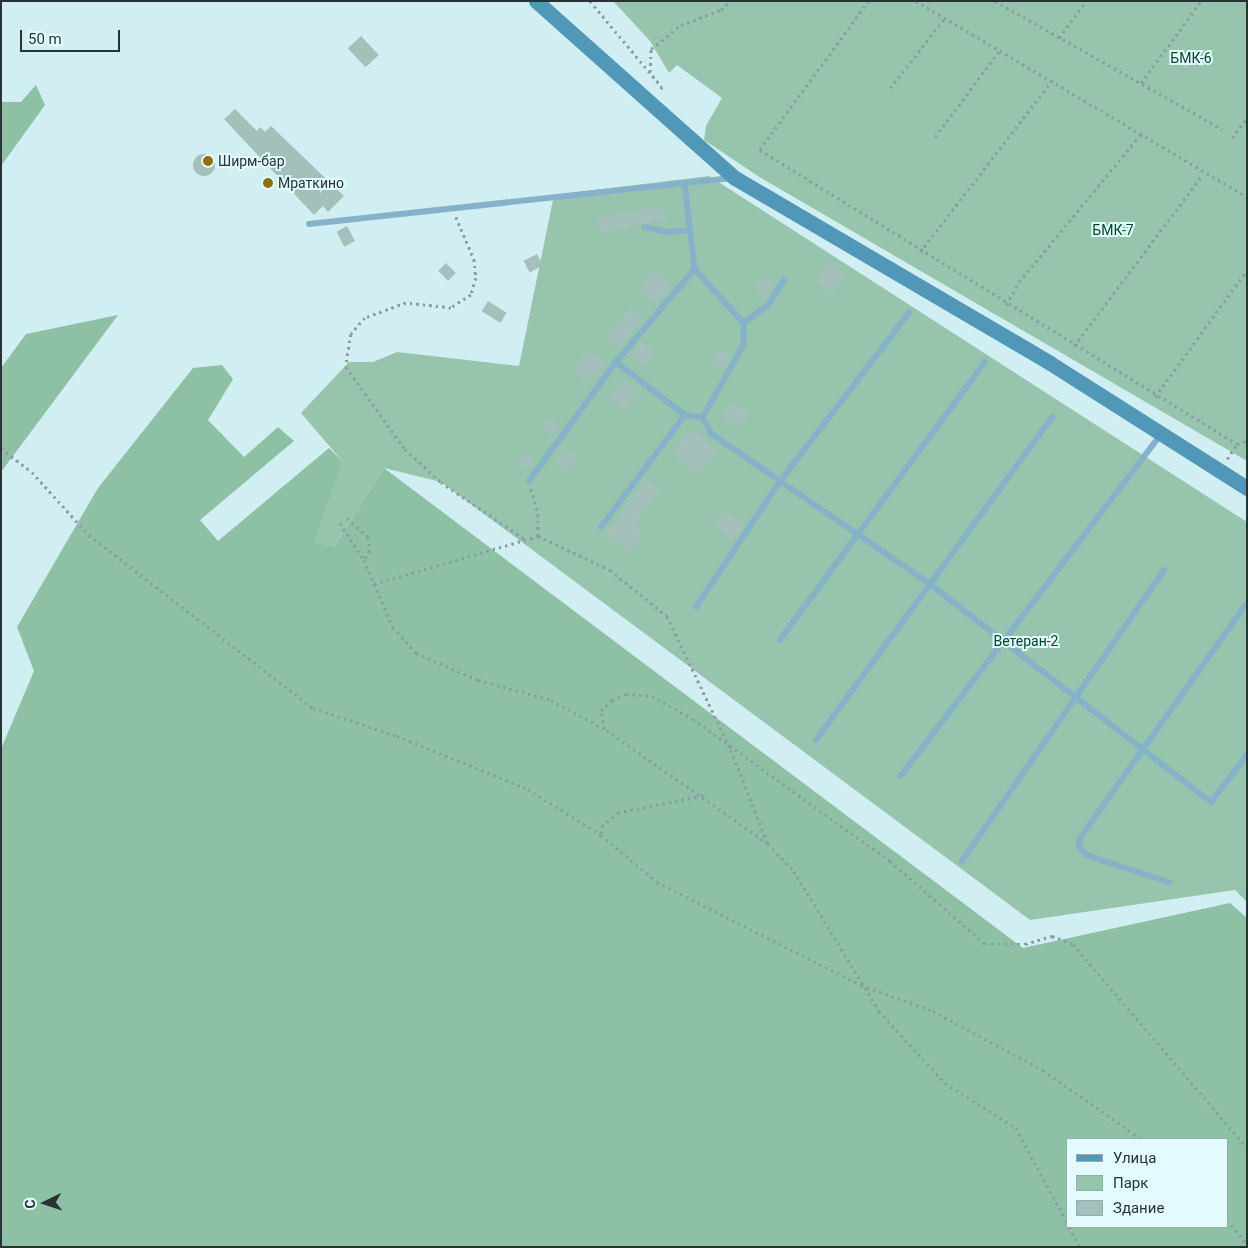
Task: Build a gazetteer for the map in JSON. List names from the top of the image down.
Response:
{
  "parks": ["БМК-6", "БМК-7", "Ветеран-2"],
  "places": ["Ширм-бар", "Мраткино"],
  "legend": ["Улица", "Парк", "Здание"],
  "scale_bar": "50 m",
  "north": "left"
}
